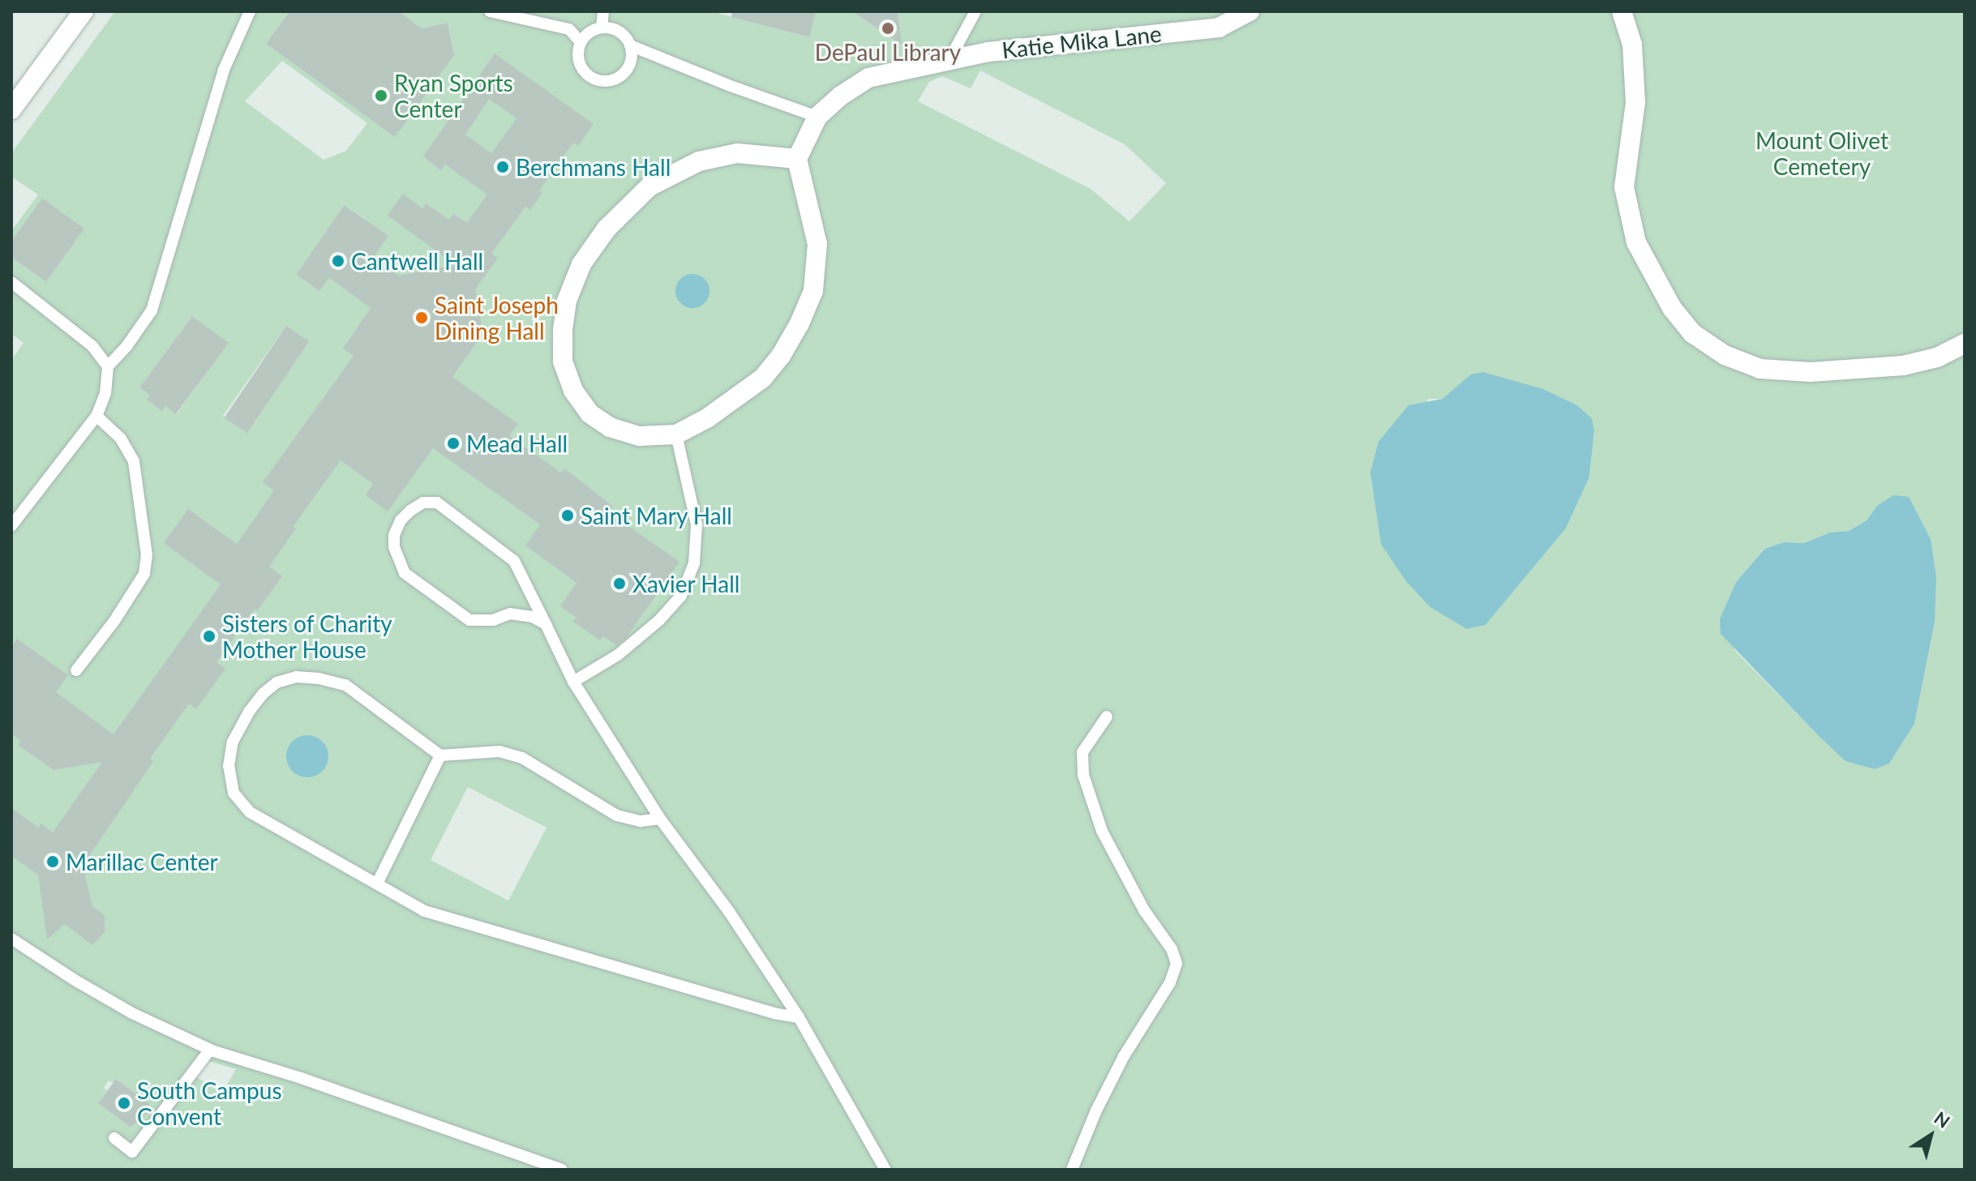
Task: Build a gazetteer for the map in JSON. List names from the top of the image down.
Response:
{
  "streets": {
    "street": ["Katie Mika Lane"]
  },
  "parks": ["Mount Olivet Cemetery"],
  "places": [
    "DePaul Library",
    "Ryan Sports Center",
    "Berchmans Hall",
    "Cantwell Hall",
    "Saint Joseph Dining Hall",
    "Mead Hall",
    "Saint Mary Hall",
    "Xavier Hall",
    "Sisters of Charity Mother House",
    "Marillac Center",
    "South Campus Convent"
  ],
  "north": "top right"
}
